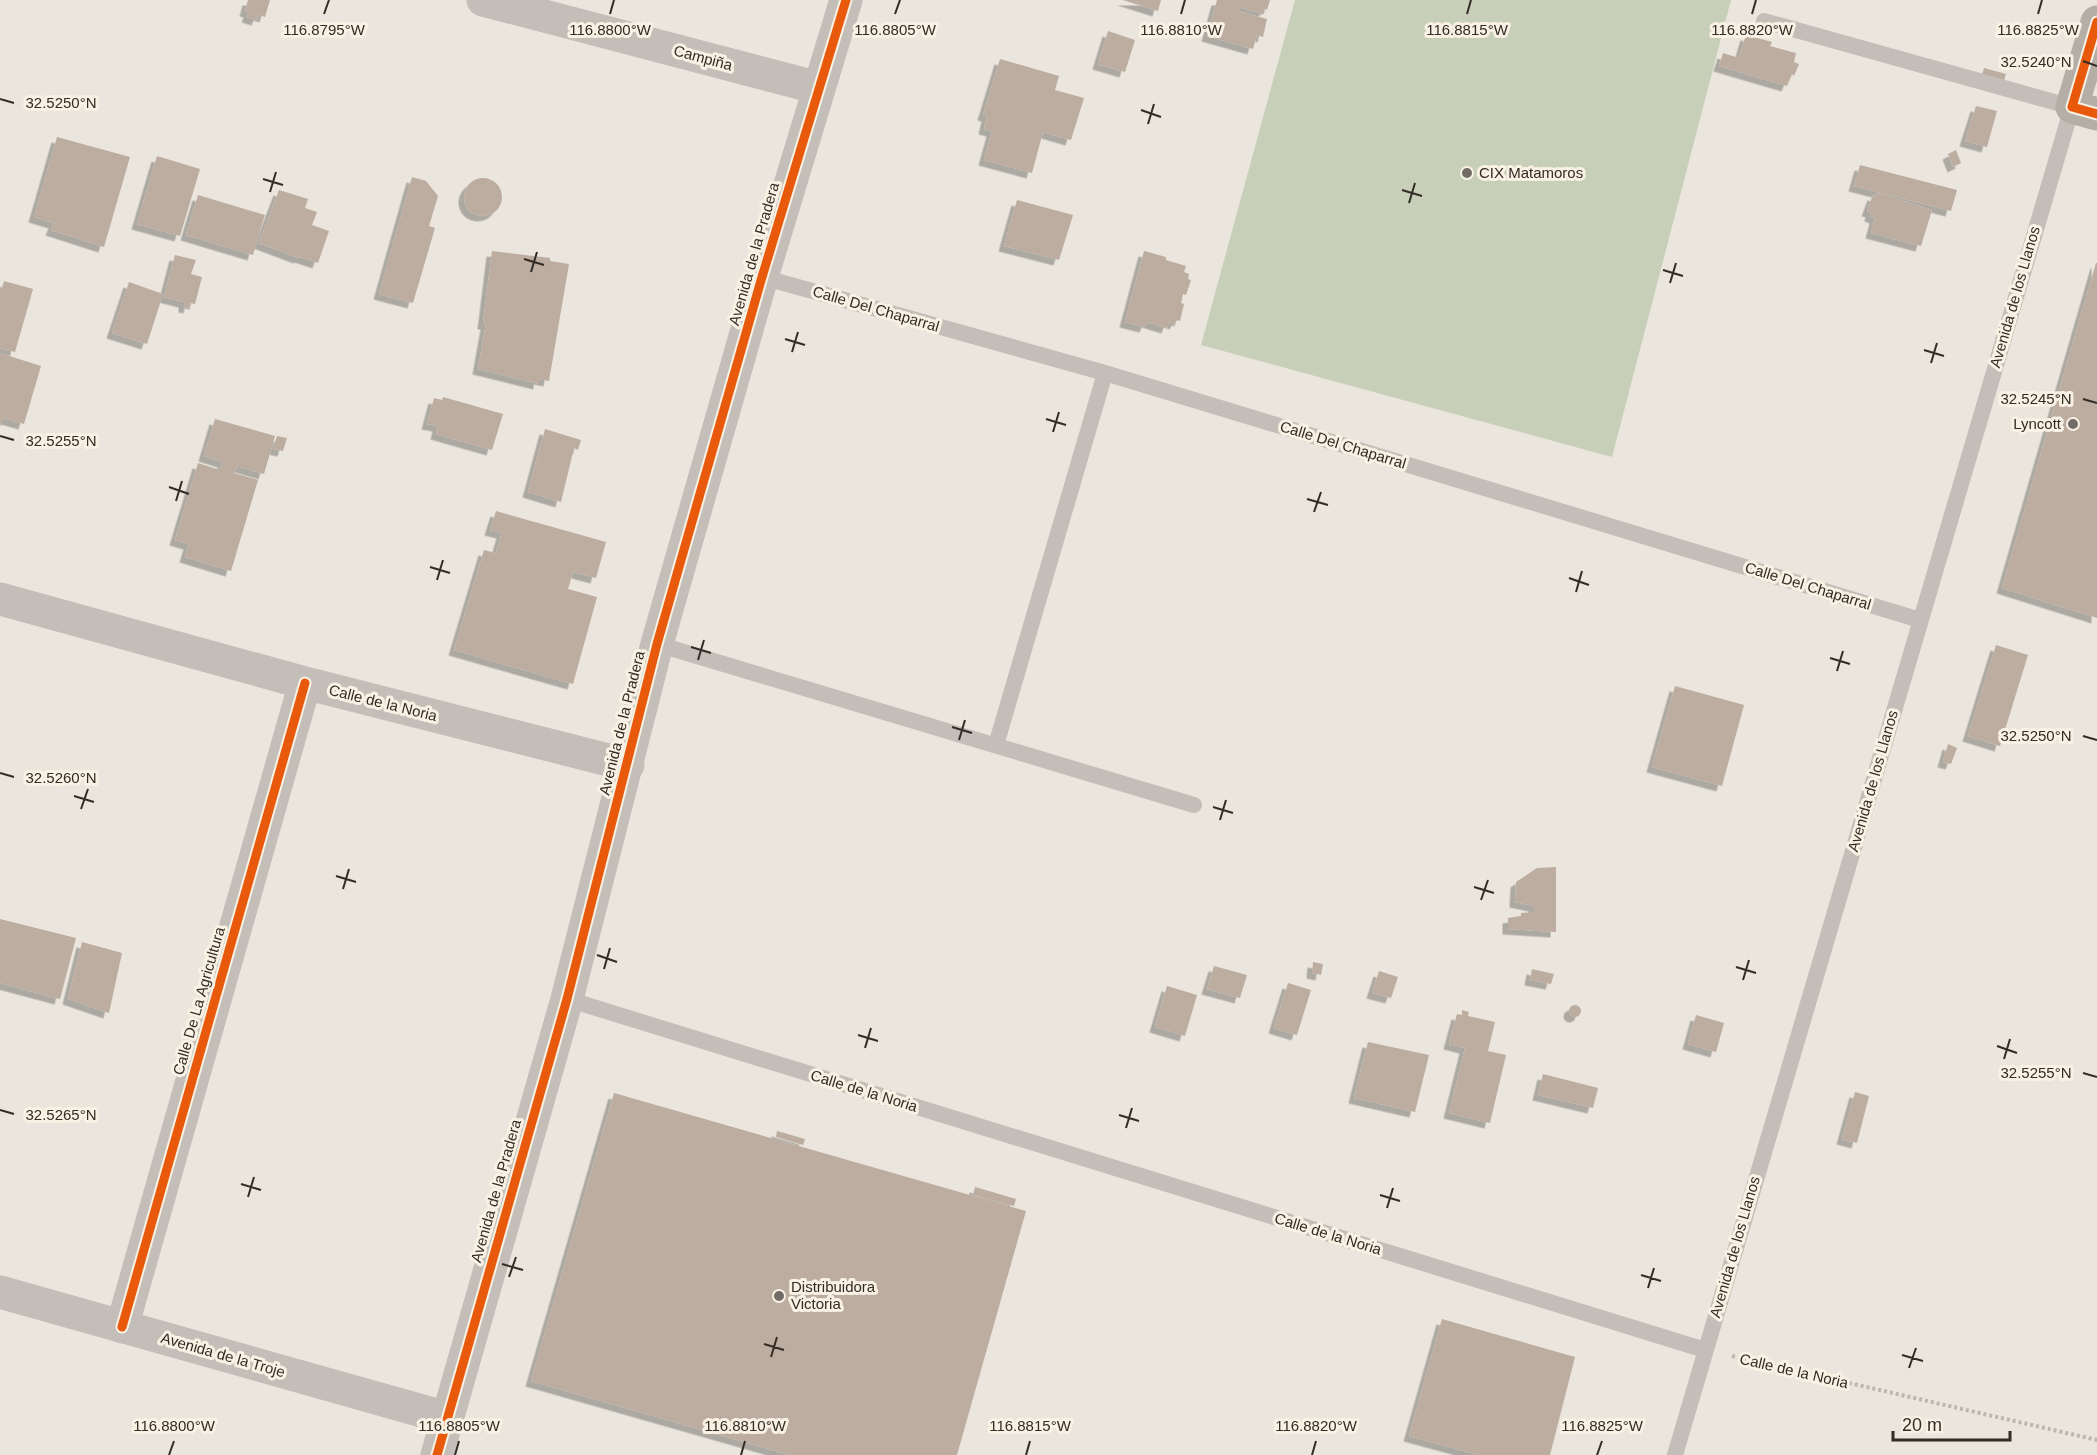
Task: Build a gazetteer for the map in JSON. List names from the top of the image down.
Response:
{
  "streets": {
    "street": [
      "Campiña",
      "Avenida de la Pradera",
      "Calle de la Noria",
      "Calle De La Agricultura",
      "Avenida de la Troje"
    ],
    "lane": ["Avenida de los Llanos", "Calle Del Chaparral"]
  },
  "crossings": [
    ["Campiña", "Avenida de la Pradera"],
    ["Avenida de la Pradera", "Calle Del Chaparral"],
    ["Avenida de la Pradera", "Calle de la Noria"],
    ["Avenida de la Pradera", "Avenida de la Troje"],
    ["Avenida de los Llanos", "Calle Del Chaparral"],
    ["Avenida de los Llanos", "Calle de la Noria"],
    ["Calle de la Noria", "Calle De La Agricultura"],
    ["Calle De La Agricultura", "Avenida de la Troje"]
  ],
  "places": ["CIX Matamoros", "Lyncott", "Distribuidora Victoria"],
  "scale_bar": "20 m",
  "coordinates": [
    "116.8795°W",
    "116.8800°W",
    "116.8805°W",
    "116.8810°W",
    "116.8815°W",
    "116.8820°W",
    "116.8825°W",
    "32.5240°N",
    "32.5250°N",
    "32.5245°N",
    "32.5255°N",
    "32.5260°N",
    "32.5265°N"
  ]
}
